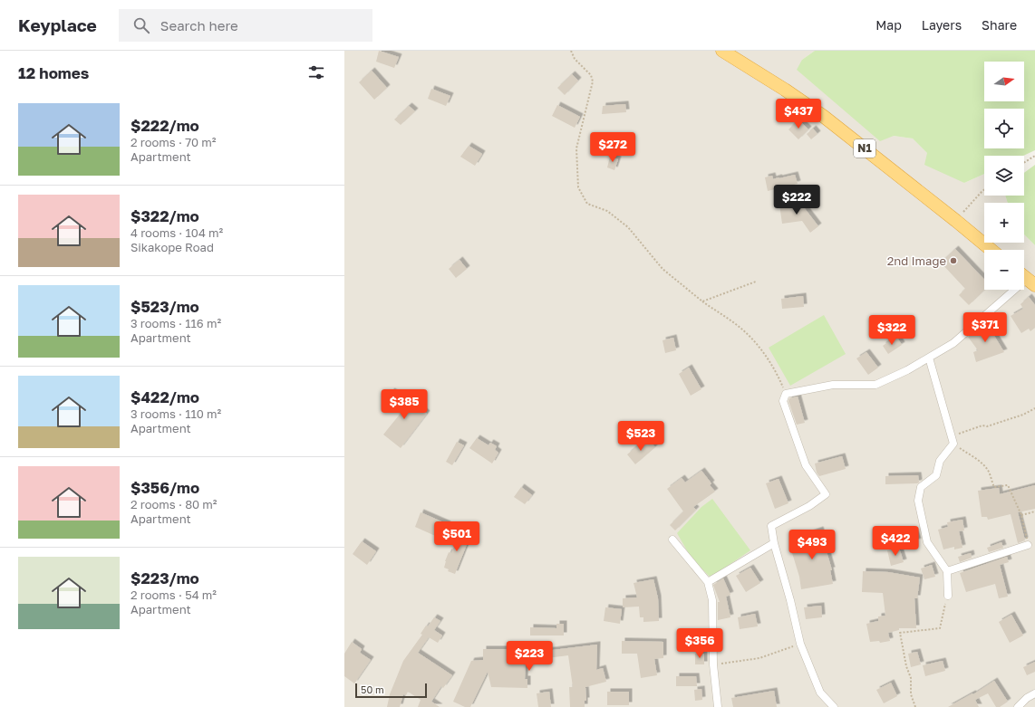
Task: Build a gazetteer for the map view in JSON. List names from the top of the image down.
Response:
{
  "streets": {
    "highway": ["N1"]
  },
  "places": ["2nd Image"],
  "scale_bar": "50 m",
  "north": "right",
  "page": {
    "header": "Keyplace",
    "search": "Search here",
    "nav": ["Map", "Layers", "Share"],
    "heading": "12 homes",
    "map_buttons": ["+", "−"],
    "list": [
      {
        "name": "$222/mo",
        "note": "2 rooms · 70 m² · Apartment"
      },
      {
        "name": "$322/mo",
        "note": "4 rooms · 104 m² · Sikakope Road"
      },
      {
        "name": "$523/mo",
        "note": "3 rooms · 116 m² · Apartment"
      },
      {
        "name": "$422/mo",
        "note": "3 rooms · 110 m² · Apartment"
      },
      {
        "name": "$356/mo",
        "note": "2 rooms · 80 m² · Apartment"
      },
      {
        "name": "$223/mo",
        "note": "2 rooms · 54 m² · Apartment"
      }
    ],
    "price": [
      "$437",
      "$272",
      "$222",
      "$371",
      "$322",
      "$385",
      "$523",
      "$501",
      "$422",
      "$493",
      "$356",
      "$223"
    ],
    "scale": "50 m"
  }
}
